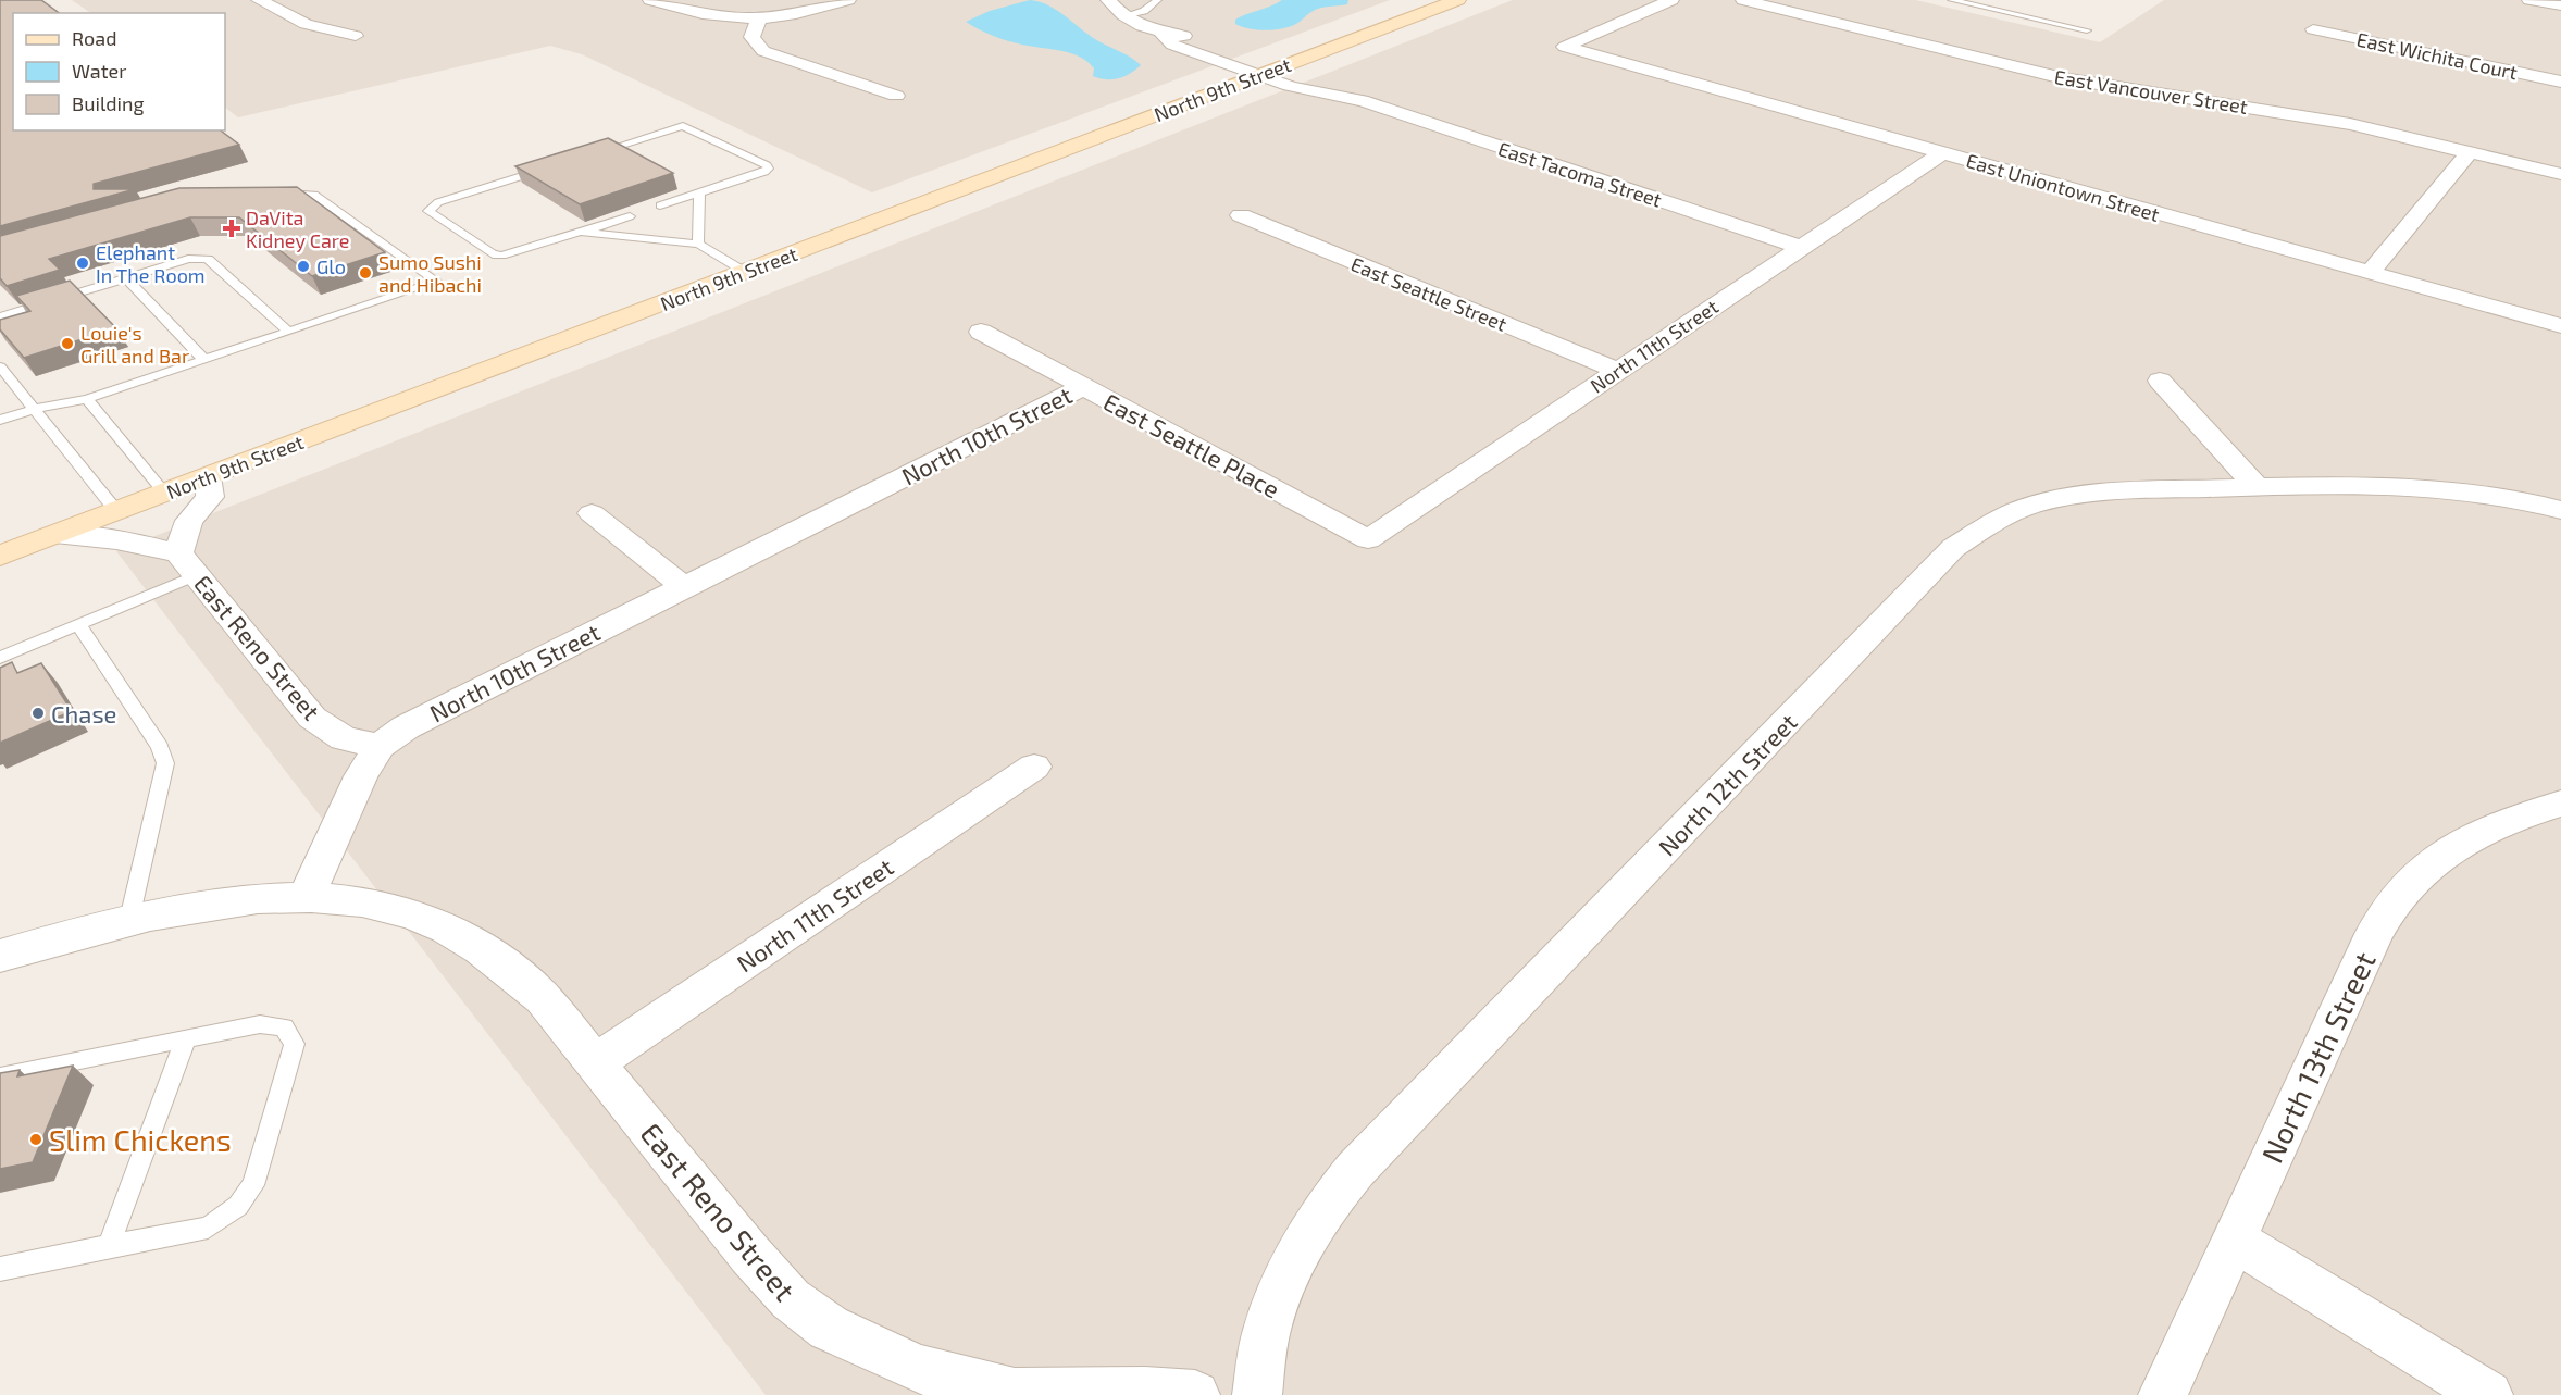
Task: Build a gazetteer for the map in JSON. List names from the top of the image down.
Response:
{
  "streets": {
    "main road": ["North 9th Street"],
    "street": [
      "East Wichita Court",
      "East Vancouver Street",
      "East Tacoma Street",
      "East Uniontown Street",
      "East Seattle Street",
      "North 11th Street",
      "North 10th Street",
      "East Seattle Place",
      "East Reno Street",
      "North 12th Street",
      "North 13th Street"
    ]
  },
  "crossings": [
    ["North 9th Street", "East Tacoma Street"],
    ["North 9th Street", "East Reno Street"],
    ["East Tacoma Street", "North 11th Street"],
    ["East Uniontown Street", "North 11th Street"],
    ["East Seattle Street", "North 11th Street"],
    ["North 11th Street", "East Seattle Place"],
    ["North 11th Street", "East Reno Street"],
    ["North 10th Street", "East Seattle Place"],
    ["North 10th Street", "East Reno Street"]
  ],
  "places": {
    "health": ["DaVita Kidney Care"],
    "other": [
      "Elephant In The Room",
      "Glo",
      "Sumo Sushi and Hibachi",
      "Louie's Grill and Bar",
      "Chase",
      "Slim Chickens"
    ]
  },
  "legend": ["Road", "Water", "Building"]
}
